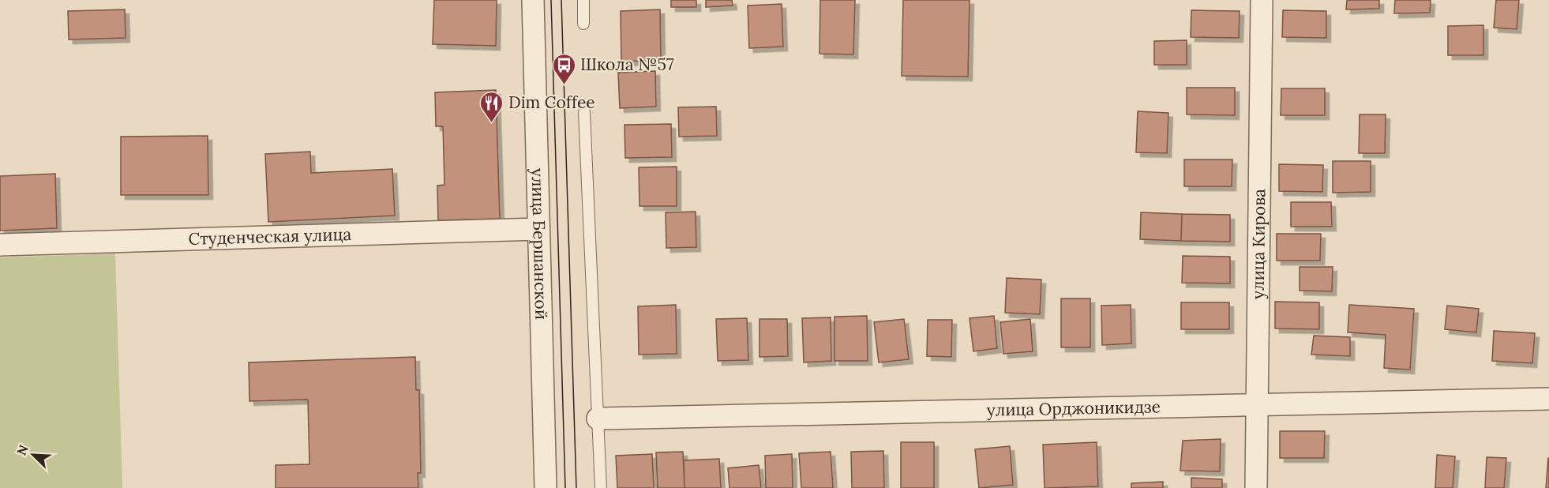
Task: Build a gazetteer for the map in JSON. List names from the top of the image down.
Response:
{
  "streets": {
    "street": [
      "Студенческая улица",
      "улица Бершанской",
      "улица Кирова",
      "улица Орджоникидзе"
    ]
  },
  "crossings": [
    ["Студенческая улица", "улица Бершанской"],
    ["улица Кирова", "улица Орджоникидзе"]
  ],
  "places": {
    "bus stop": ["Школа №57"],
    "restaurant": ["Dim Coffee"]
  },
  "north": "top left"
}
